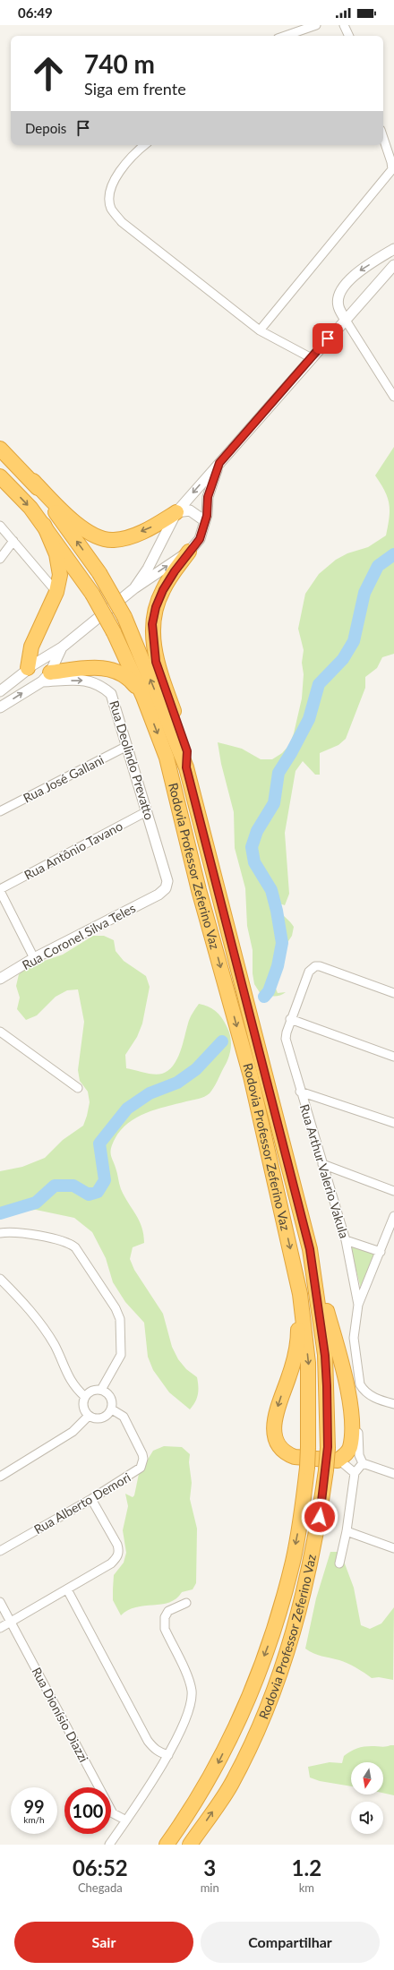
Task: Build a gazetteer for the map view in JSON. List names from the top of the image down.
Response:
{
  "streets": {
    "highway": ["Rodovia Professor Zeferino Vaz"],
    "street": [
      "Rua Deolindo Prevatto",
      "Rua José Gallani",
      "Rua Antônio Tavano",
      "Rua Coronel Silva Teles",
      "Rua Arthur Valerio Vakula",
      "Rua Alberto Demori",
      "Rua Dionísio Diazzi"
    ]
  },
  "crossings": [
    ["Rua Deolindo Prevatto", "Rua José Gallani"],
    ["Rua Deolindo Prevatto", "Rua Antônio Tavano"],
    ["Rua Deolindo Prevatto", "Rua Coronel Silva Teles"]
  ],
  "one_way": ["Rua Deolindo Prevatto"],
  "north": "bottom",
  "page": {
    "status": "06:49",
    "turn": ["740 m", "Siga em frente"],
    "then": "Depois",
    "speed": "99 km/h",
    "limit": "100",
    "eta": [
      "06:52",
      "Chegada",
      "3",
      "min",
      "1.2",
      "km"
    ],
    "buttons": ["Sair", "Compartilhar"]
  }
}
